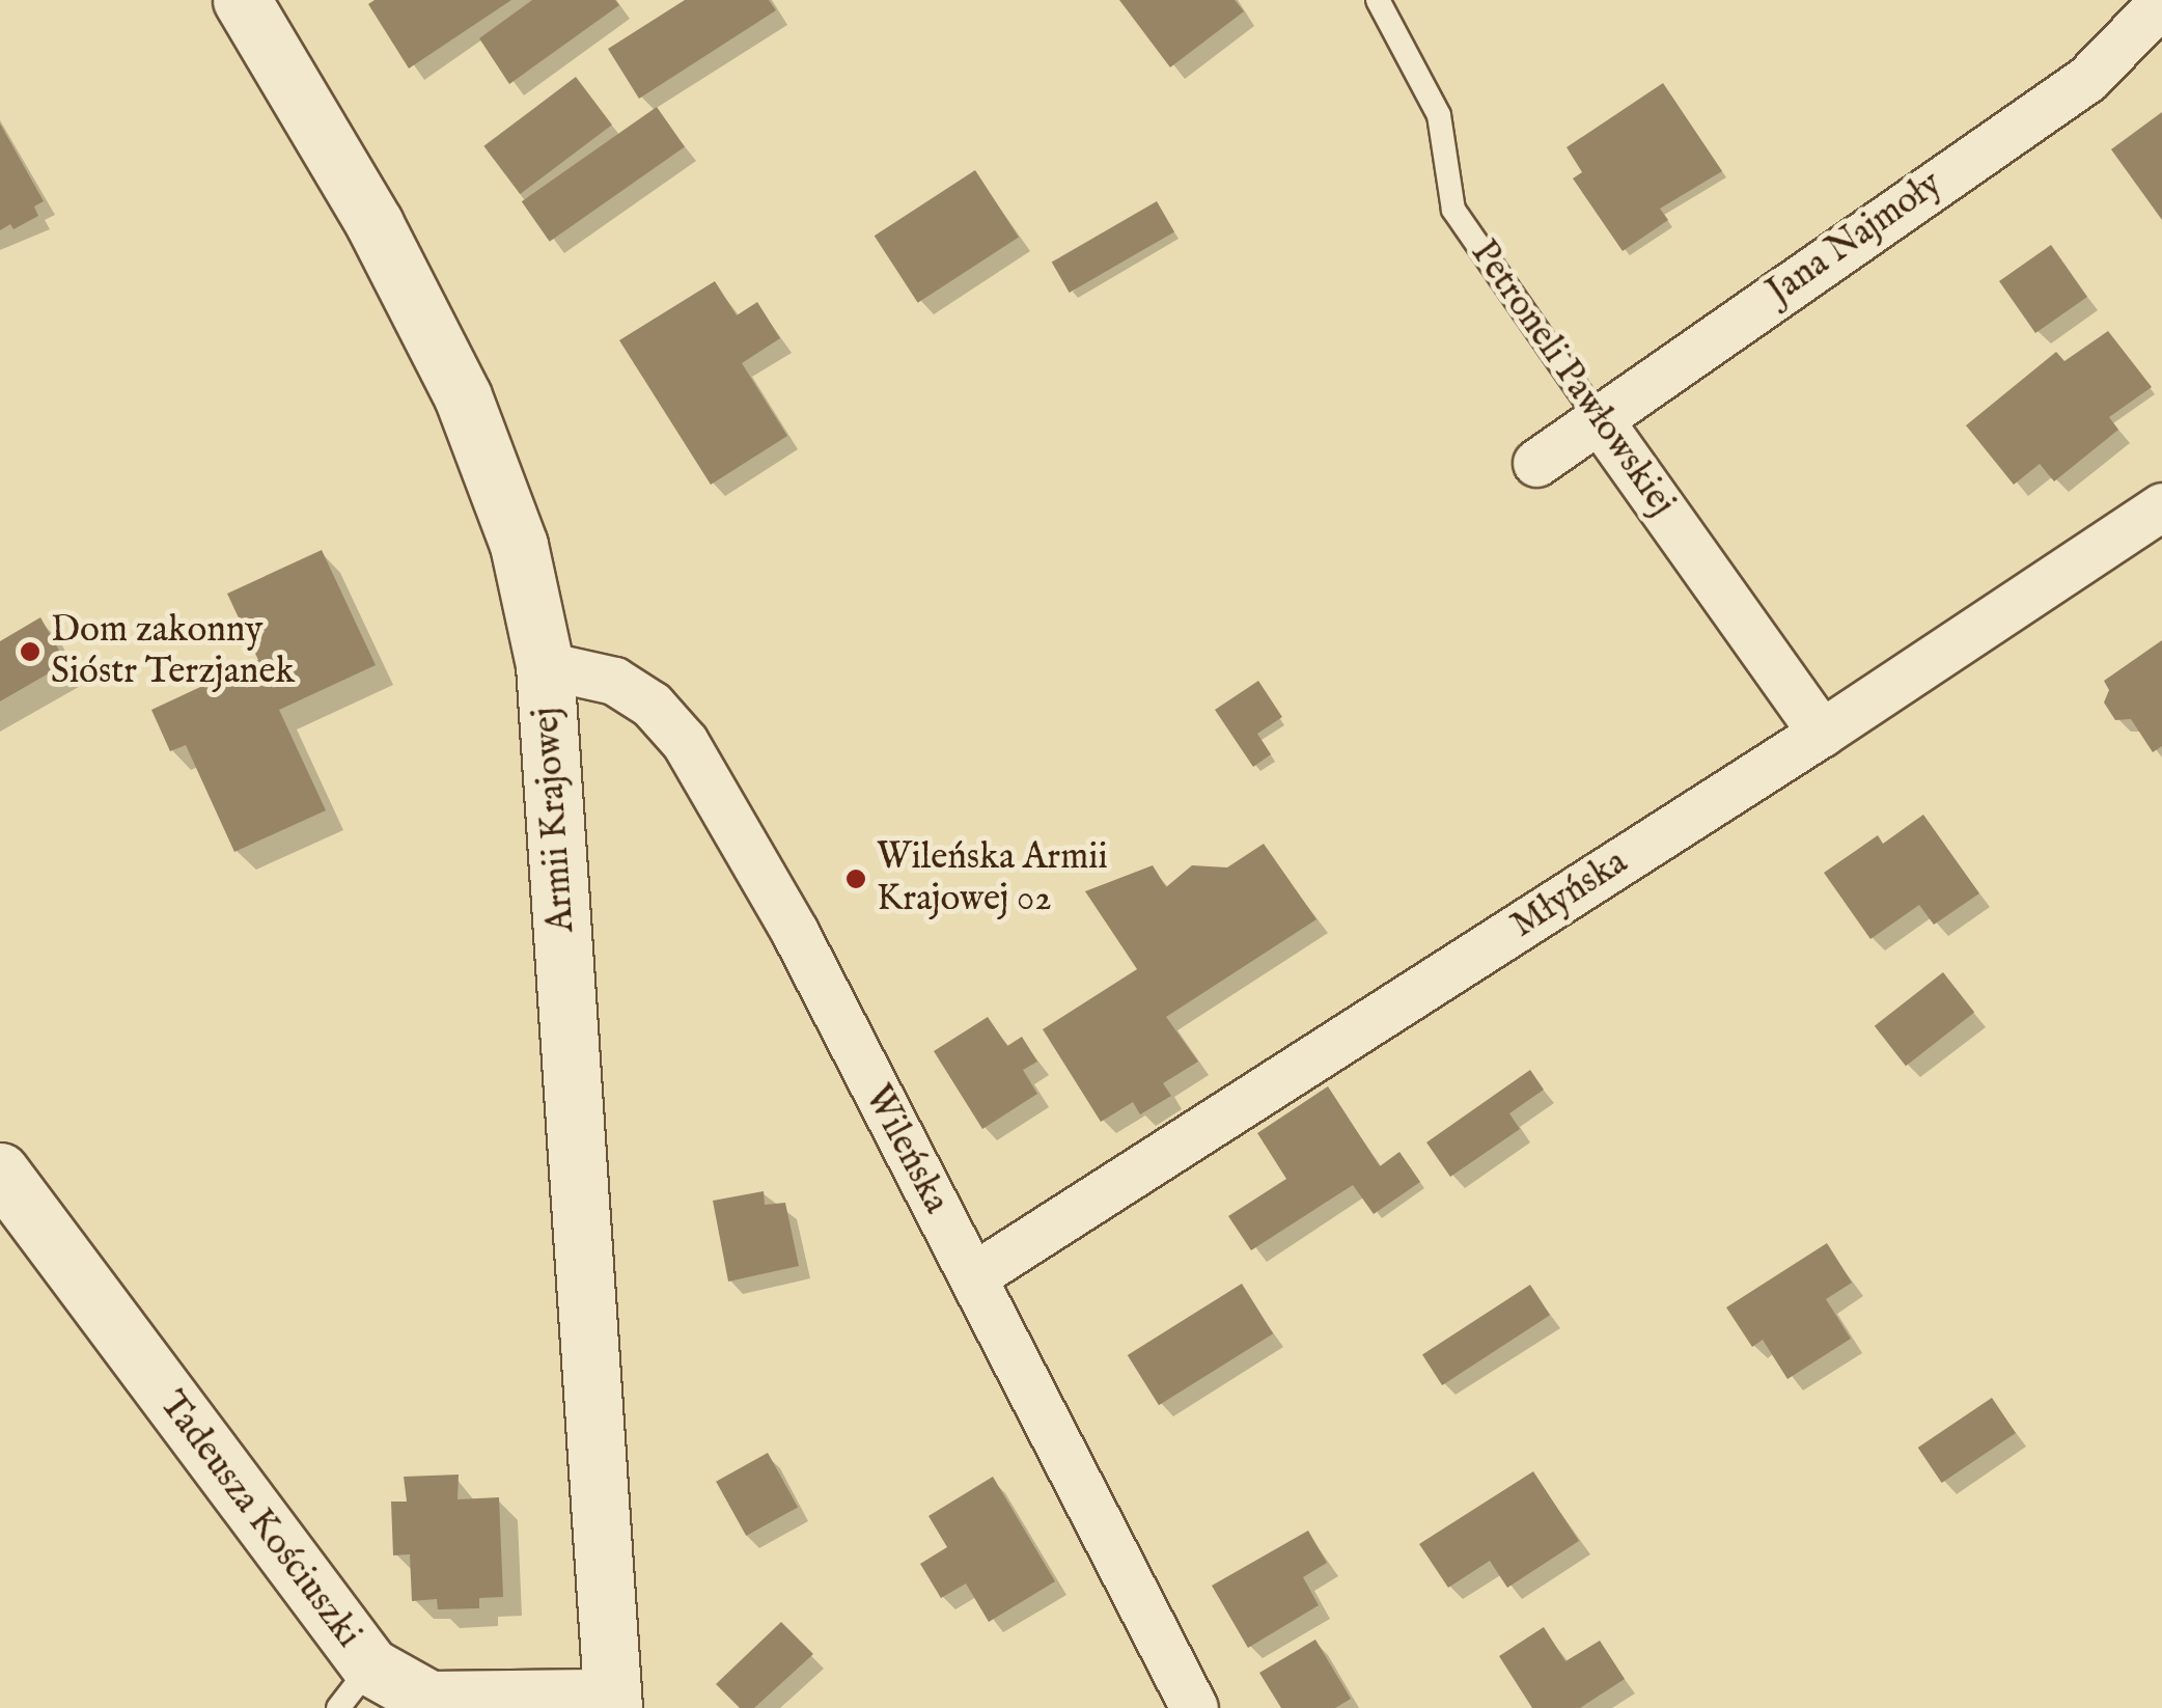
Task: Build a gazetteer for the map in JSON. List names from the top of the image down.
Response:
{
  "streets": {
    "main road": ["Armii Krajowej", "Tadeusza Kościuszki"],
    "street": [
      "Jana Najmoły",
      "Petroneli Pawłowskiej",
      "Młyńska",
      "Wileńska"
    ]
  },
  "crossings": [
    ["Jana Najmoły", "Petroneli Pawłowskiej"],
    ["Petroneli Pawłowskiej", "Młyńska"],
    ["Armii Krajowej", "Wileńska"],
    ["Armii Krajowej", "Tadeusza Kościuszki"],
    ["Młyńska", "Wileńska"]
  ],
  "places": ["Dom zakonny Sióstr Terzjanek", "Wileńska Armii Krajowej 02"]
}
